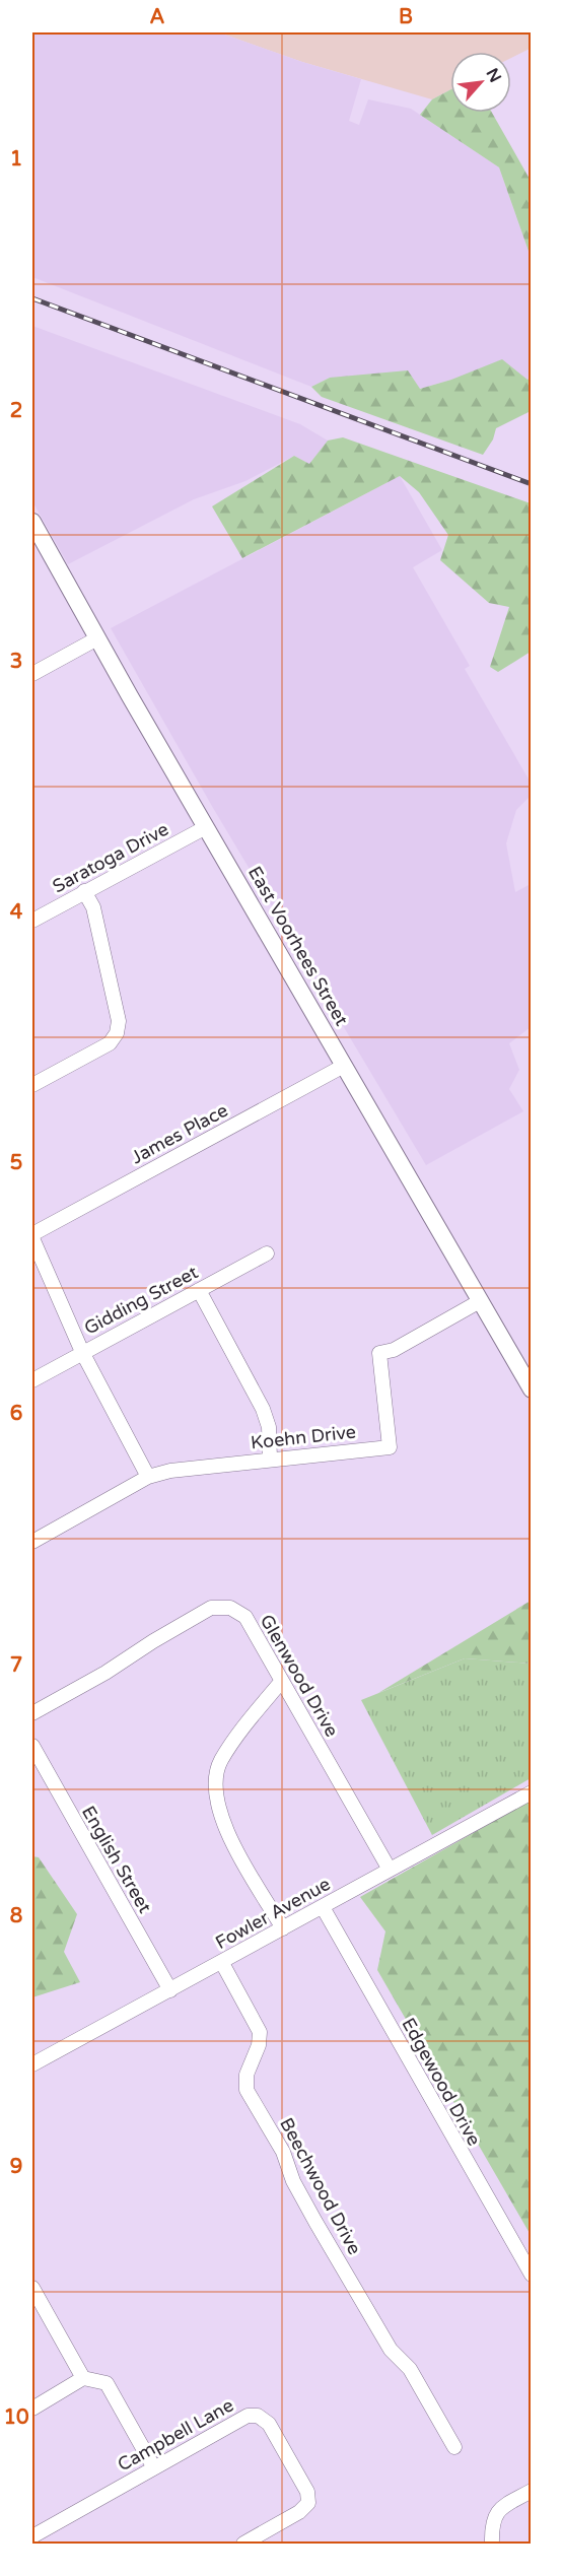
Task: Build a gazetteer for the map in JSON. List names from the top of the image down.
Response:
{
  "streets": {
    "main road": ["East Voorhees Street"],
    "street": [
      "Saratoga Drive",
      "James Place",
      "Gidding Street",
      "Koehn Drive",
      "Glenwood Drive",
      "English Street",
      "Fowler Avenue",
      "Edgewood Drive",
      "Beechwood Drive",
      "Campbell Lane"
    ]
  },
  "crossings": [
    ["Saratoga Drive", "East Voorhees Street"],
    ["East Voorhees Street", "James Place"],
    ["East Voorhees Street", "Koehn Drive"],
    ["Glenwood Drive", "Fowler Avenue"],
    ["English Street", "Fowler Avenue"],
    ["Fowler Avenue", "Edgewood Drive"],
    ["Fowler Avenue", "Beechwood Drive"]
  ],
  "north": "top right",
  "grid": {
    "columns": ["A", "B"],
    "rows": [
      "1",
      "2",
      "3",
      "4",
      "5",
      "6",
      "7",
      "8",
      "9",
      "10"
    ]
  }
}
